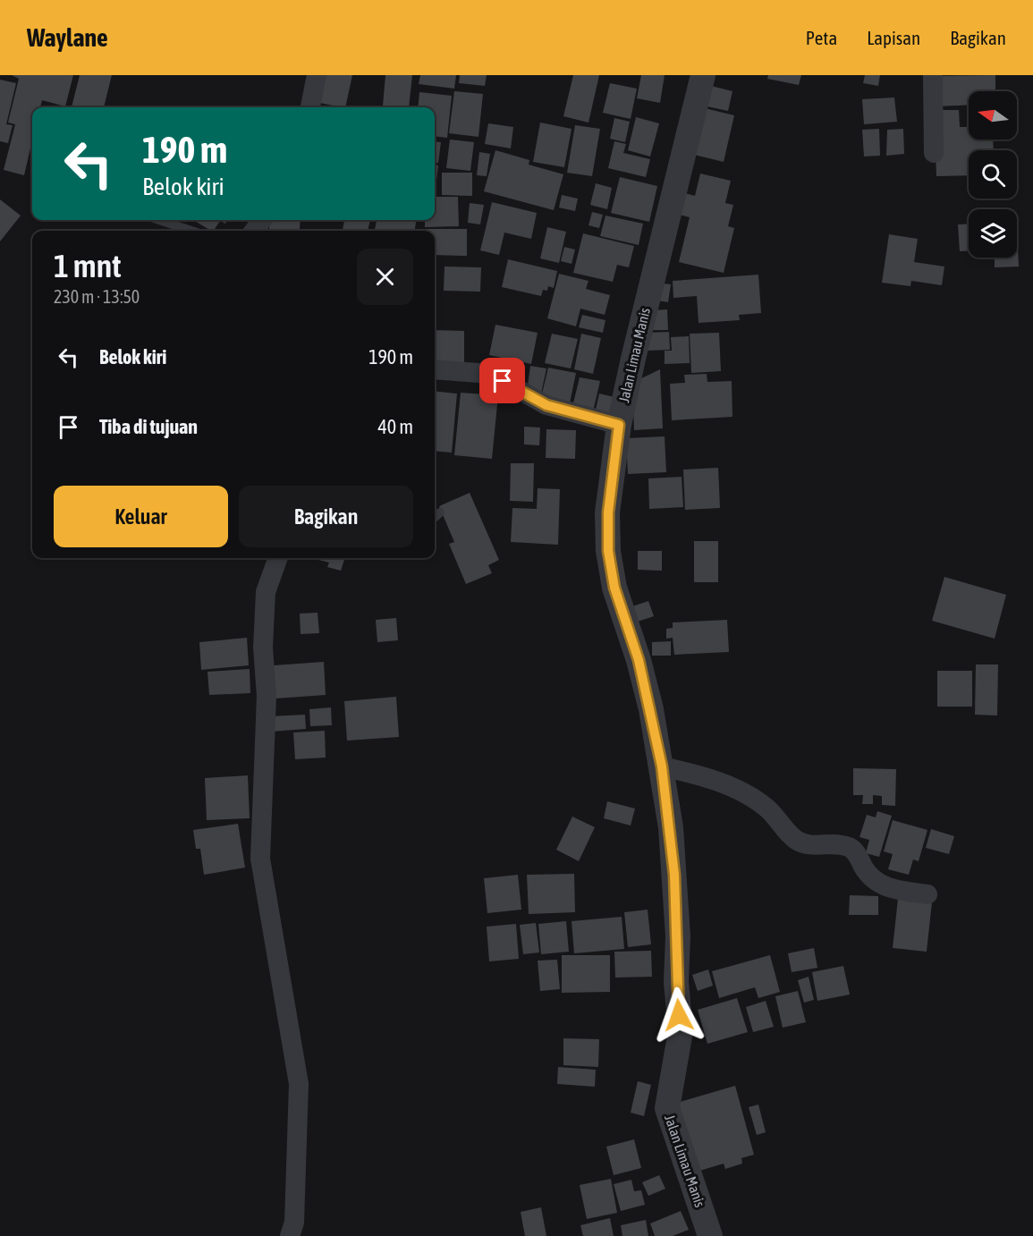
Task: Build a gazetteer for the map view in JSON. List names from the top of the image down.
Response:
{
  "streets": {
    "street": ["Jalan Limau Manis"]
  },
  "north": "left",
  "page": {
    "header": "Waylane",
    "nav": ["Peta", "Lapisan", "Bagikan"],
    "turn": ["190 m", "Belok kiri"],
    "heading": ["1 mnt", "230 m · 13:50"],
    "list": [
      {
        "name": "Belok kiri",
        "value": "190 m"
      },
      {
        "name": "Tiba di tujuan",
        "value": "40 m"
      }
    ],
    "buttons": ["Keluar", "Bagikan"]
  }
}
